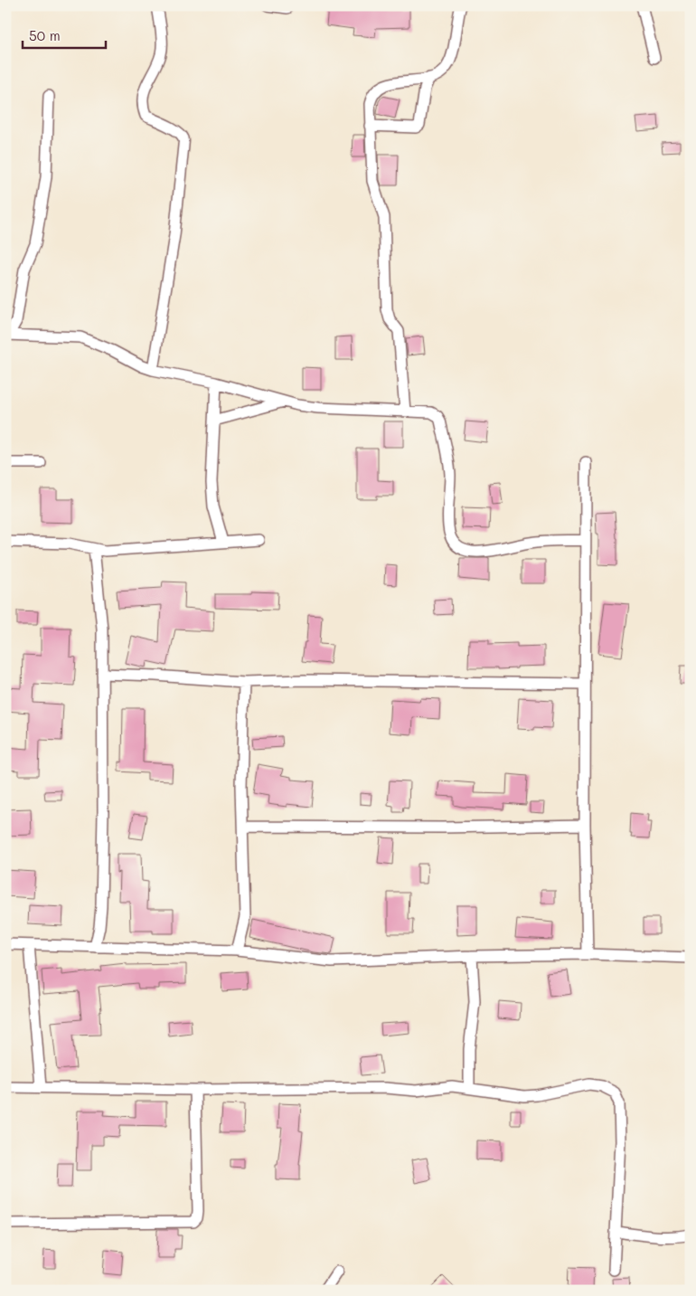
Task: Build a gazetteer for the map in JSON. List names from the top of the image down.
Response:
{
  "scale_bar": "50 m"
}
